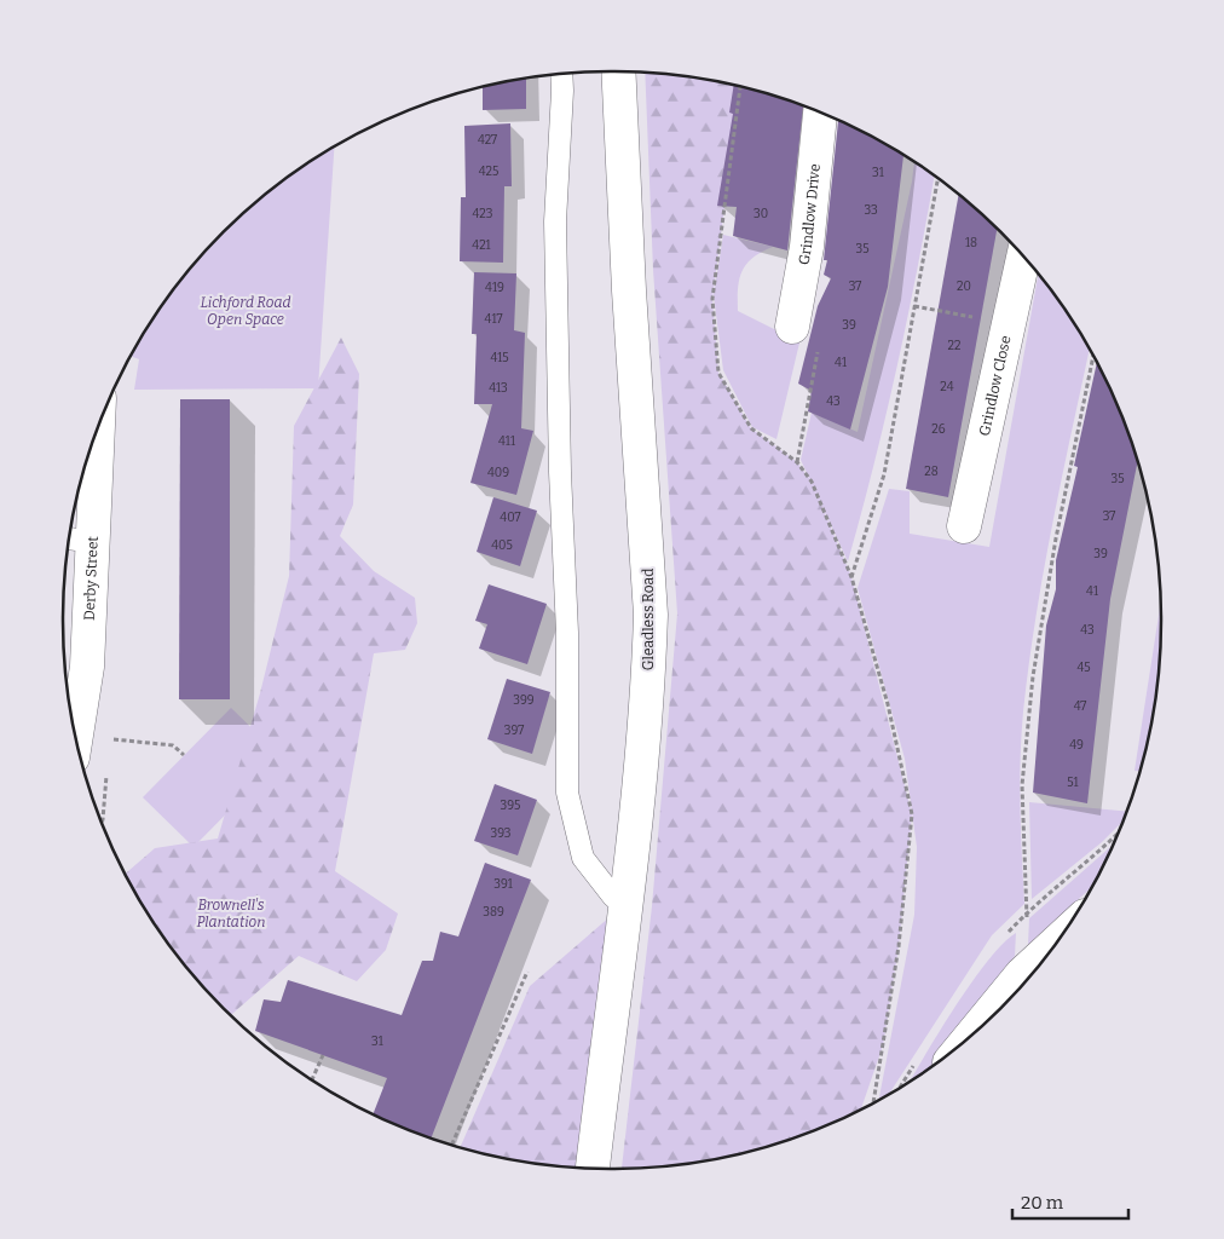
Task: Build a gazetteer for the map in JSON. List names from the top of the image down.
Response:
{
  "streets": {
    "main road": [
      "Grindlow Drive",
      "Grindlow Close",
      "Derby Street",
      "Gleadless Road"
    ]
  },
  "parks": ["Lichford Road Open Space", "Brownell's Plantation"],
  "house_numbers": [
    "427",
    "425",
    "31",
    "33",
    "423",
    "30",
    "18",
    "421",
    "35",
    "37",
    "20",
    "419",
    "417",
    "39",
    "22",
    "415",
    "41",
    "24",
    "413",
    "43",
    "26",
    "411",
    "28",
    "409",
    "35",
    "37",
    "407",
    "405",
    "39",
    "41",
    "43",
    "45",
    "399",
    "47",
    "397",
    "49",
    "51",
    "395",
    "393",
    "391",
    "389",
    "31"
  ],
  "scale_bar": "20 m"
}
